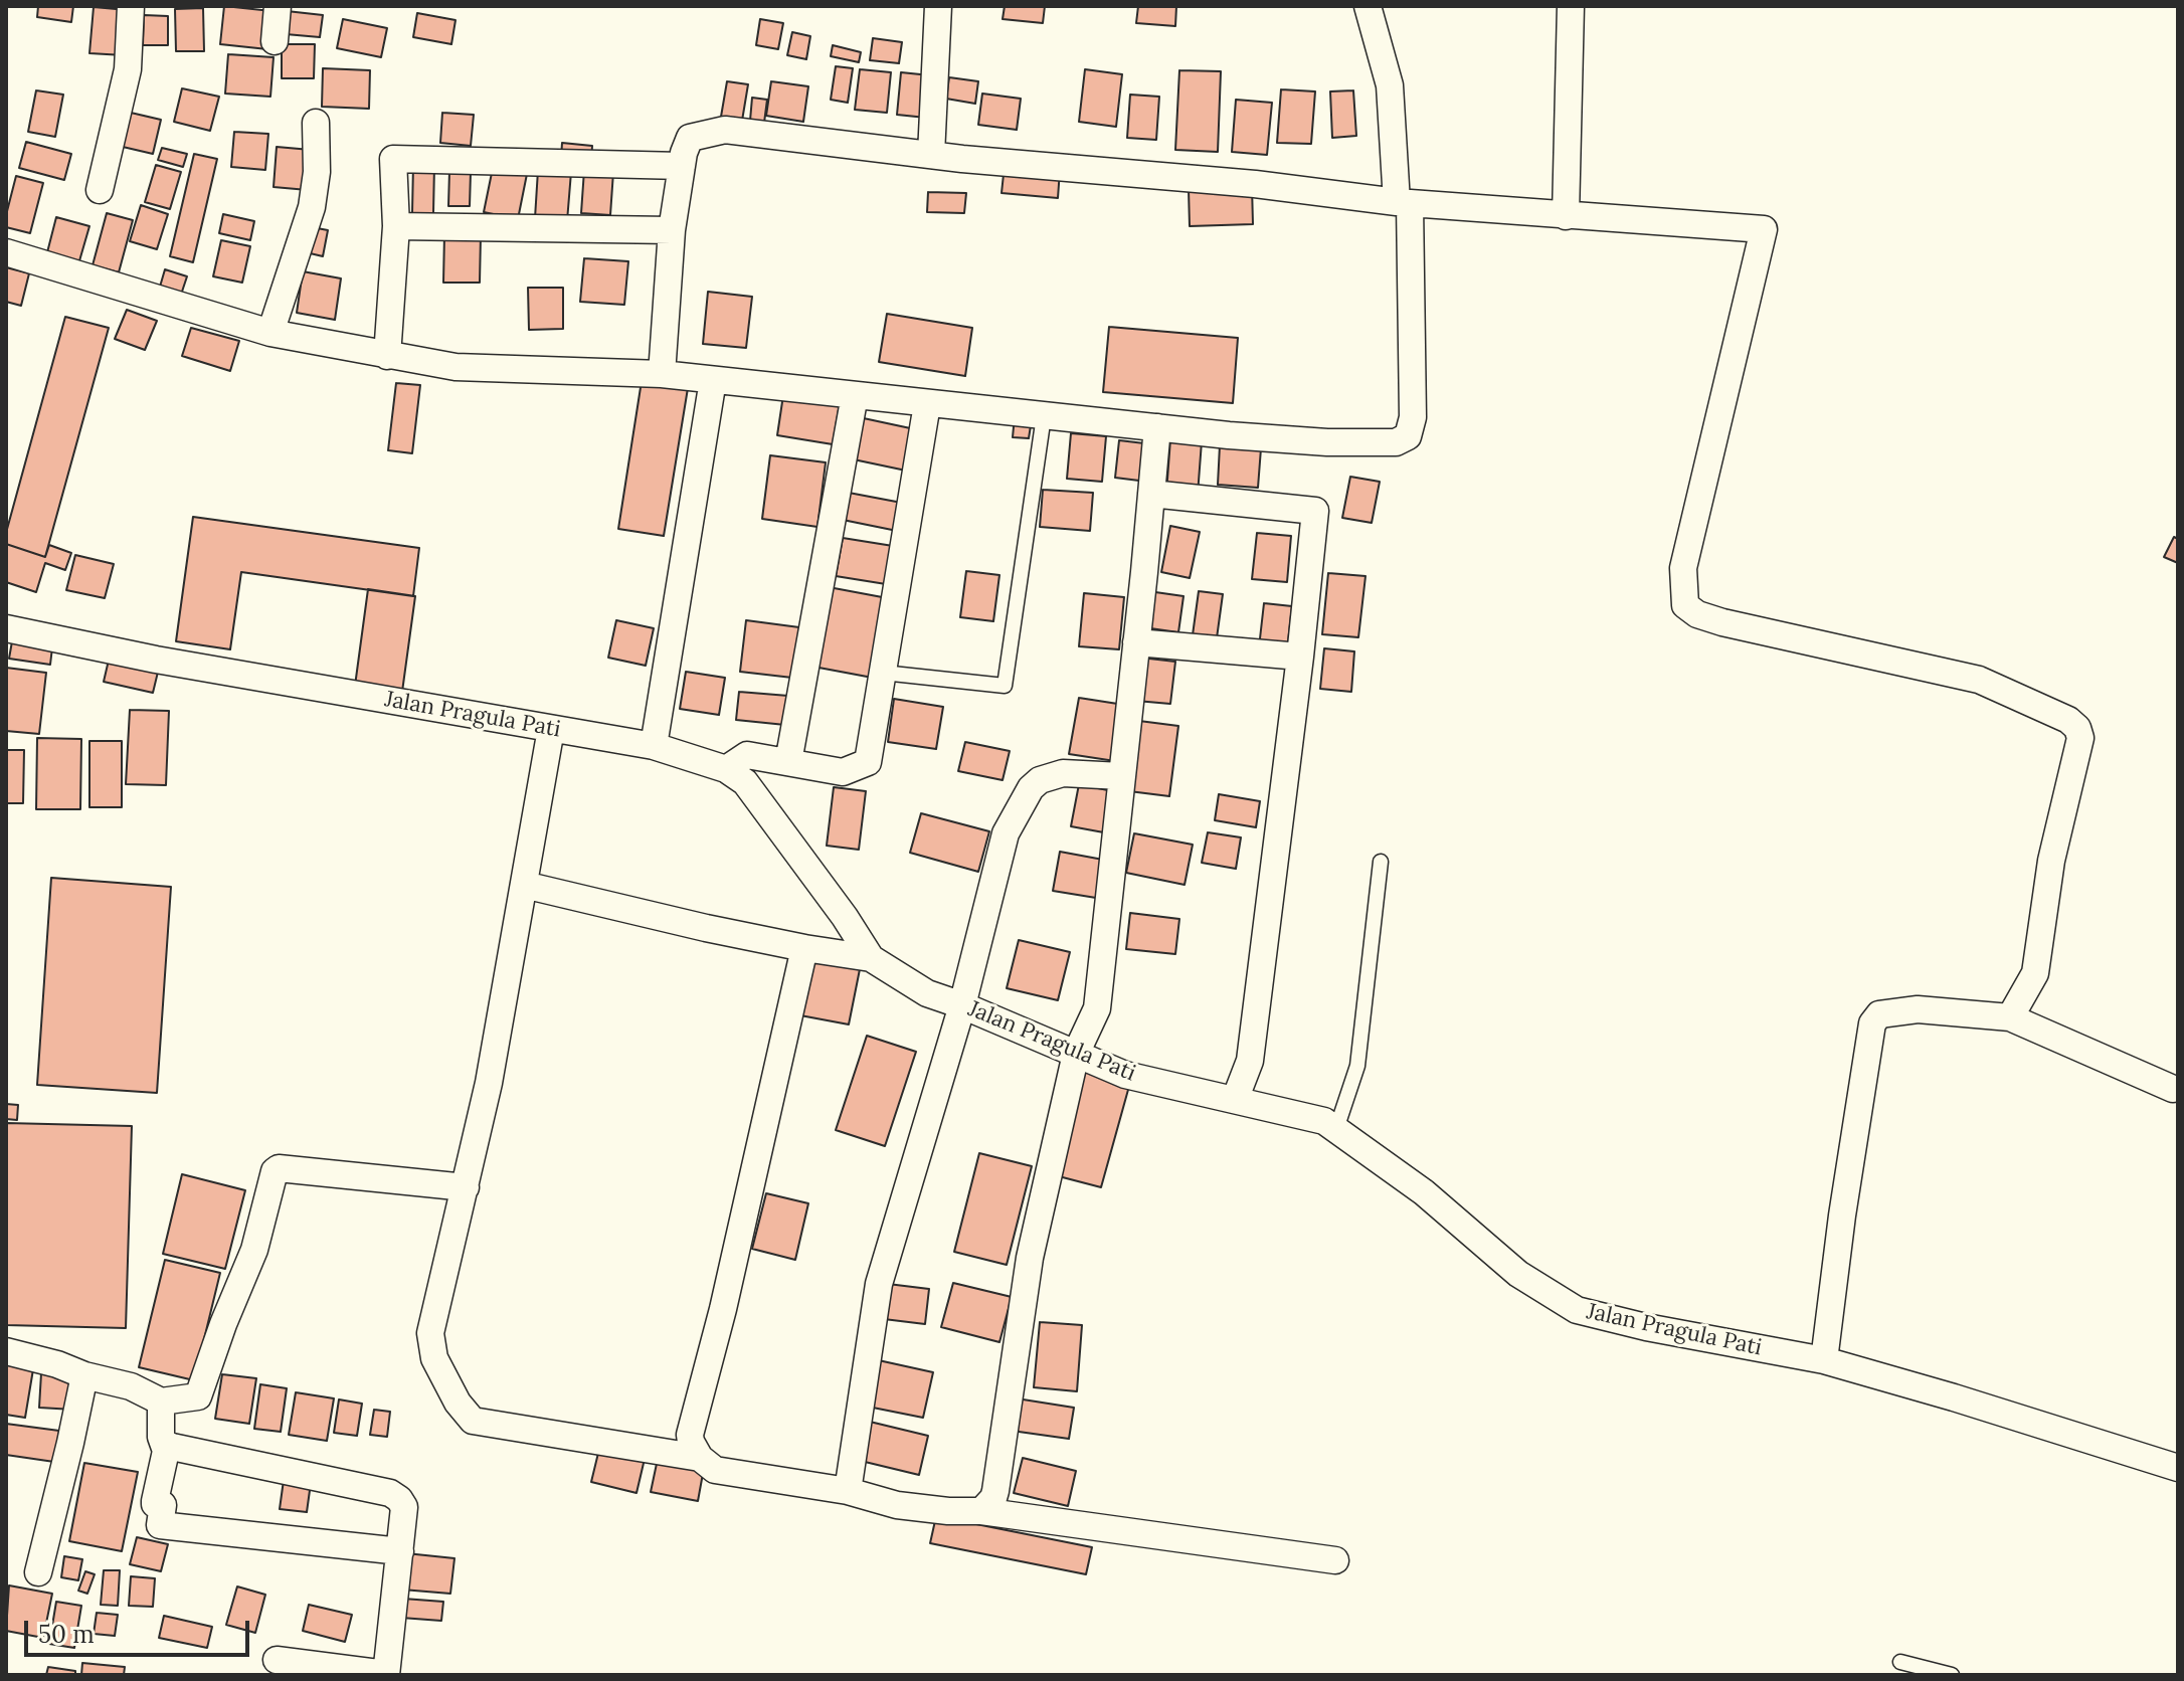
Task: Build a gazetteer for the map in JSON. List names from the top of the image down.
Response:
{
  "streets": {
    "street": ["Jalan Pragula Pati"]
  },
  "scale_bar": "50 m"
}
